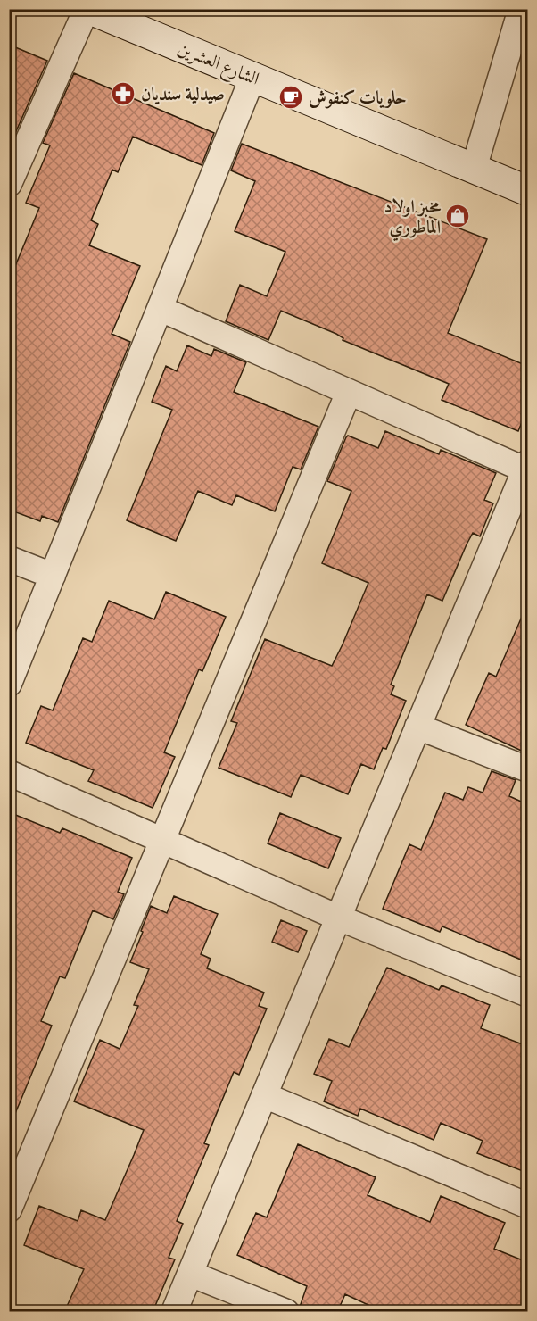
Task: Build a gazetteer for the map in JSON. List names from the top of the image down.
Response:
{
  "streets": {
    "street": ["الشارع العشرين"]
  },
  "places": {
    "pharmacy": ["صيدلية سنديان"],
    "cafe": ["حلويات كنفوش"],
    "shop": ["مخبز اولاد الماطوري"]
  }
}
